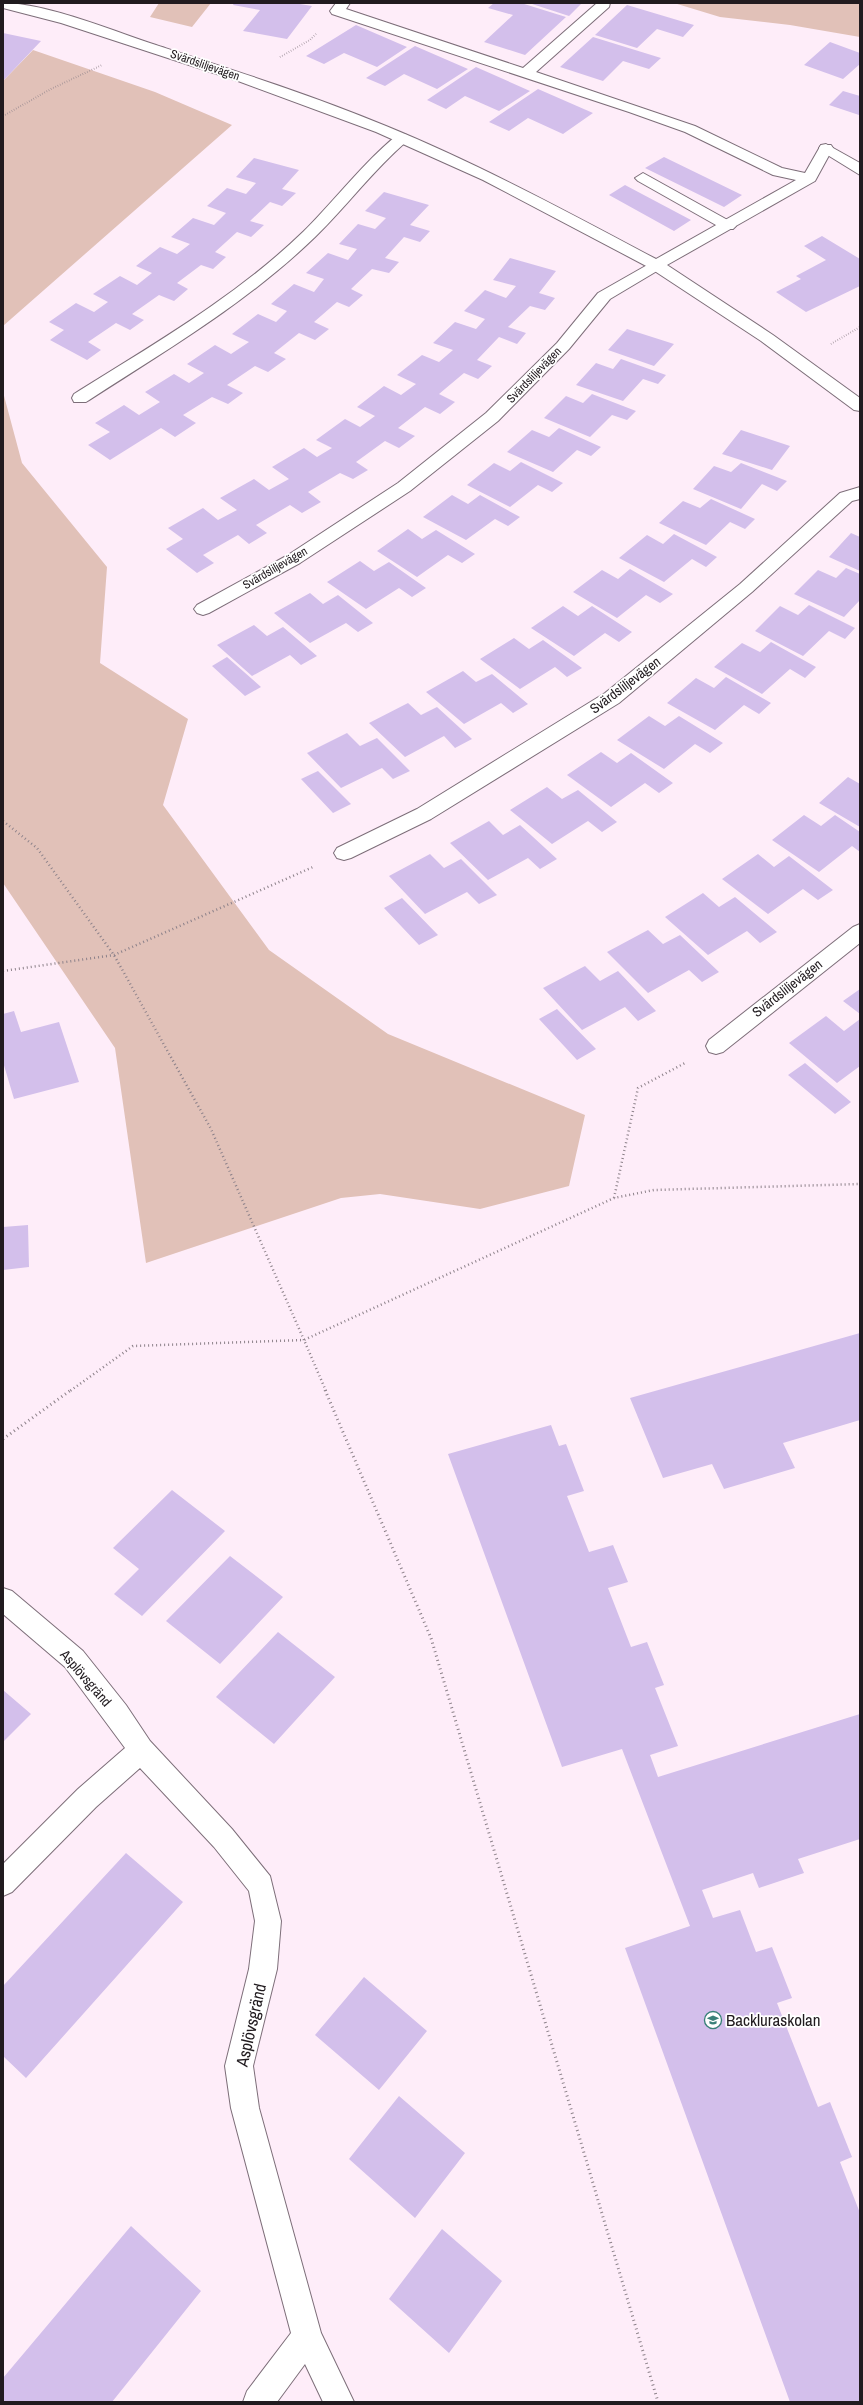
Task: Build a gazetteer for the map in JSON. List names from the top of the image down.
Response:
{
  "streets": {
    "street": ["Svärdsliljevägen", "Asplövsgränd"]
  },
  "places": {
    "school or university": ["Backluraskolan"]
  }
}
